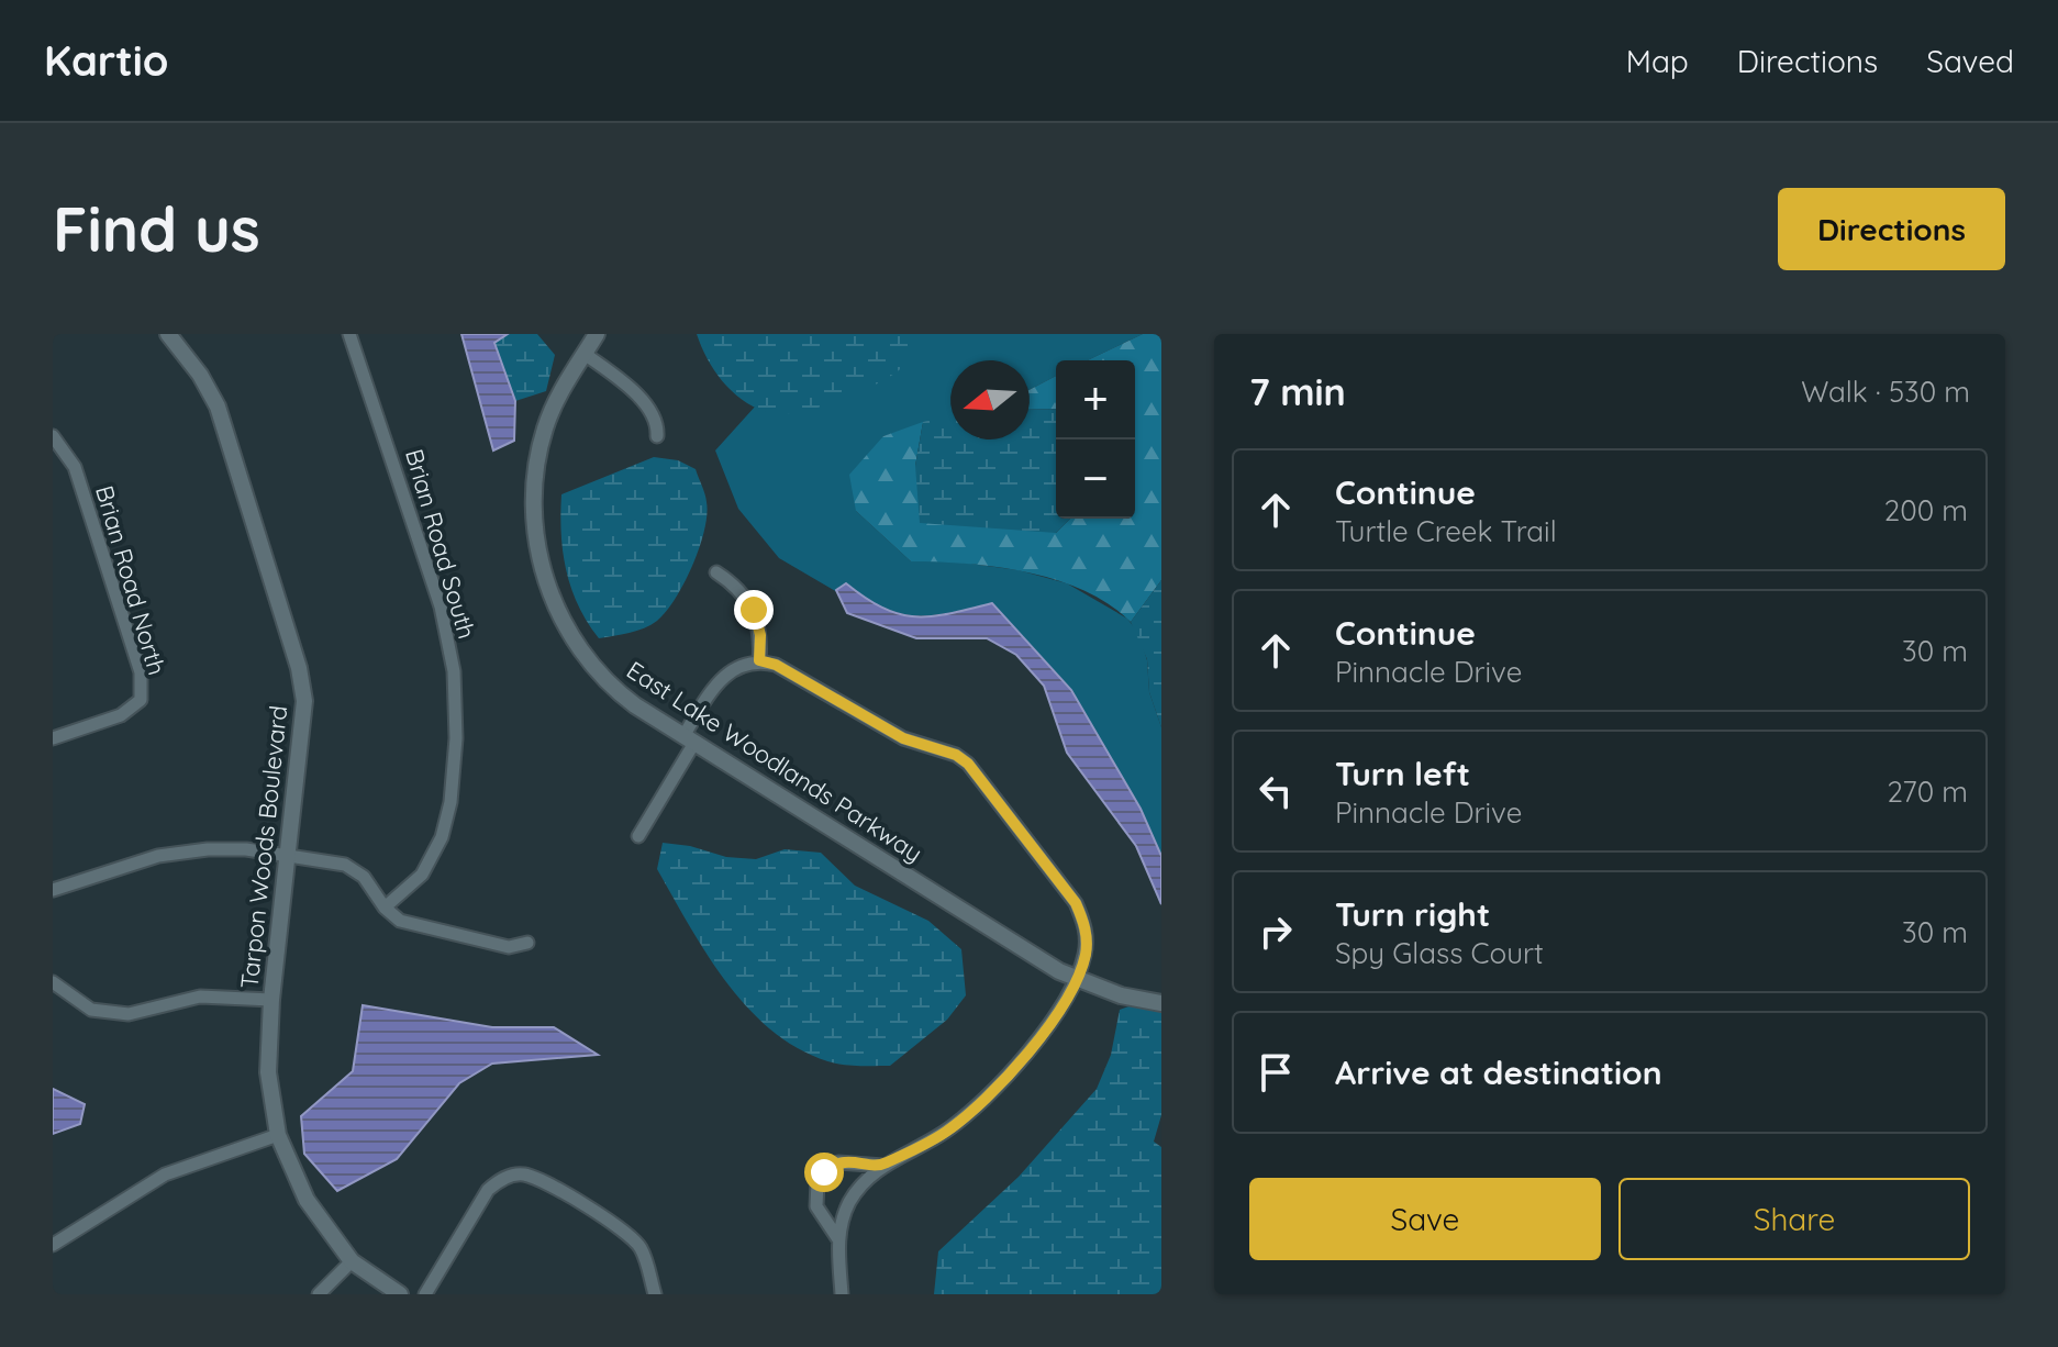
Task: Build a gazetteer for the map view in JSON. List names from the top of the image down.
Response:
{
  "streets": {
    "street": [
      "Brian Road South",
      "Brian Road North",
      "East Lake Woodlands Parkway",
      "Tarpon Woods Boulevard"
    ]
  },
  "north": "left",
  "page": {
    "header": "Kartio",
    "nav": ["Map", "Directions", "Saved"],
    "buttons": [
      "Directions",
      ["Save", "Share"]
    ],
    "title": "Find us",
    "heading": ["7 min", "Walk · 530 m"],
    "map_buttons": ["+", "−"],
    "list": [
      ["Continue", "Turtle Creek Trail", "200 m"],
      ["Continue", "Pinnacle Drive", "30 m"],
      ["Turn left", "Pinnacle Drive", "270 m"],
      ["Turn right", "Spy Glass Court", "30 m"],
      "Arrive at destination"
    ]
  }
}
